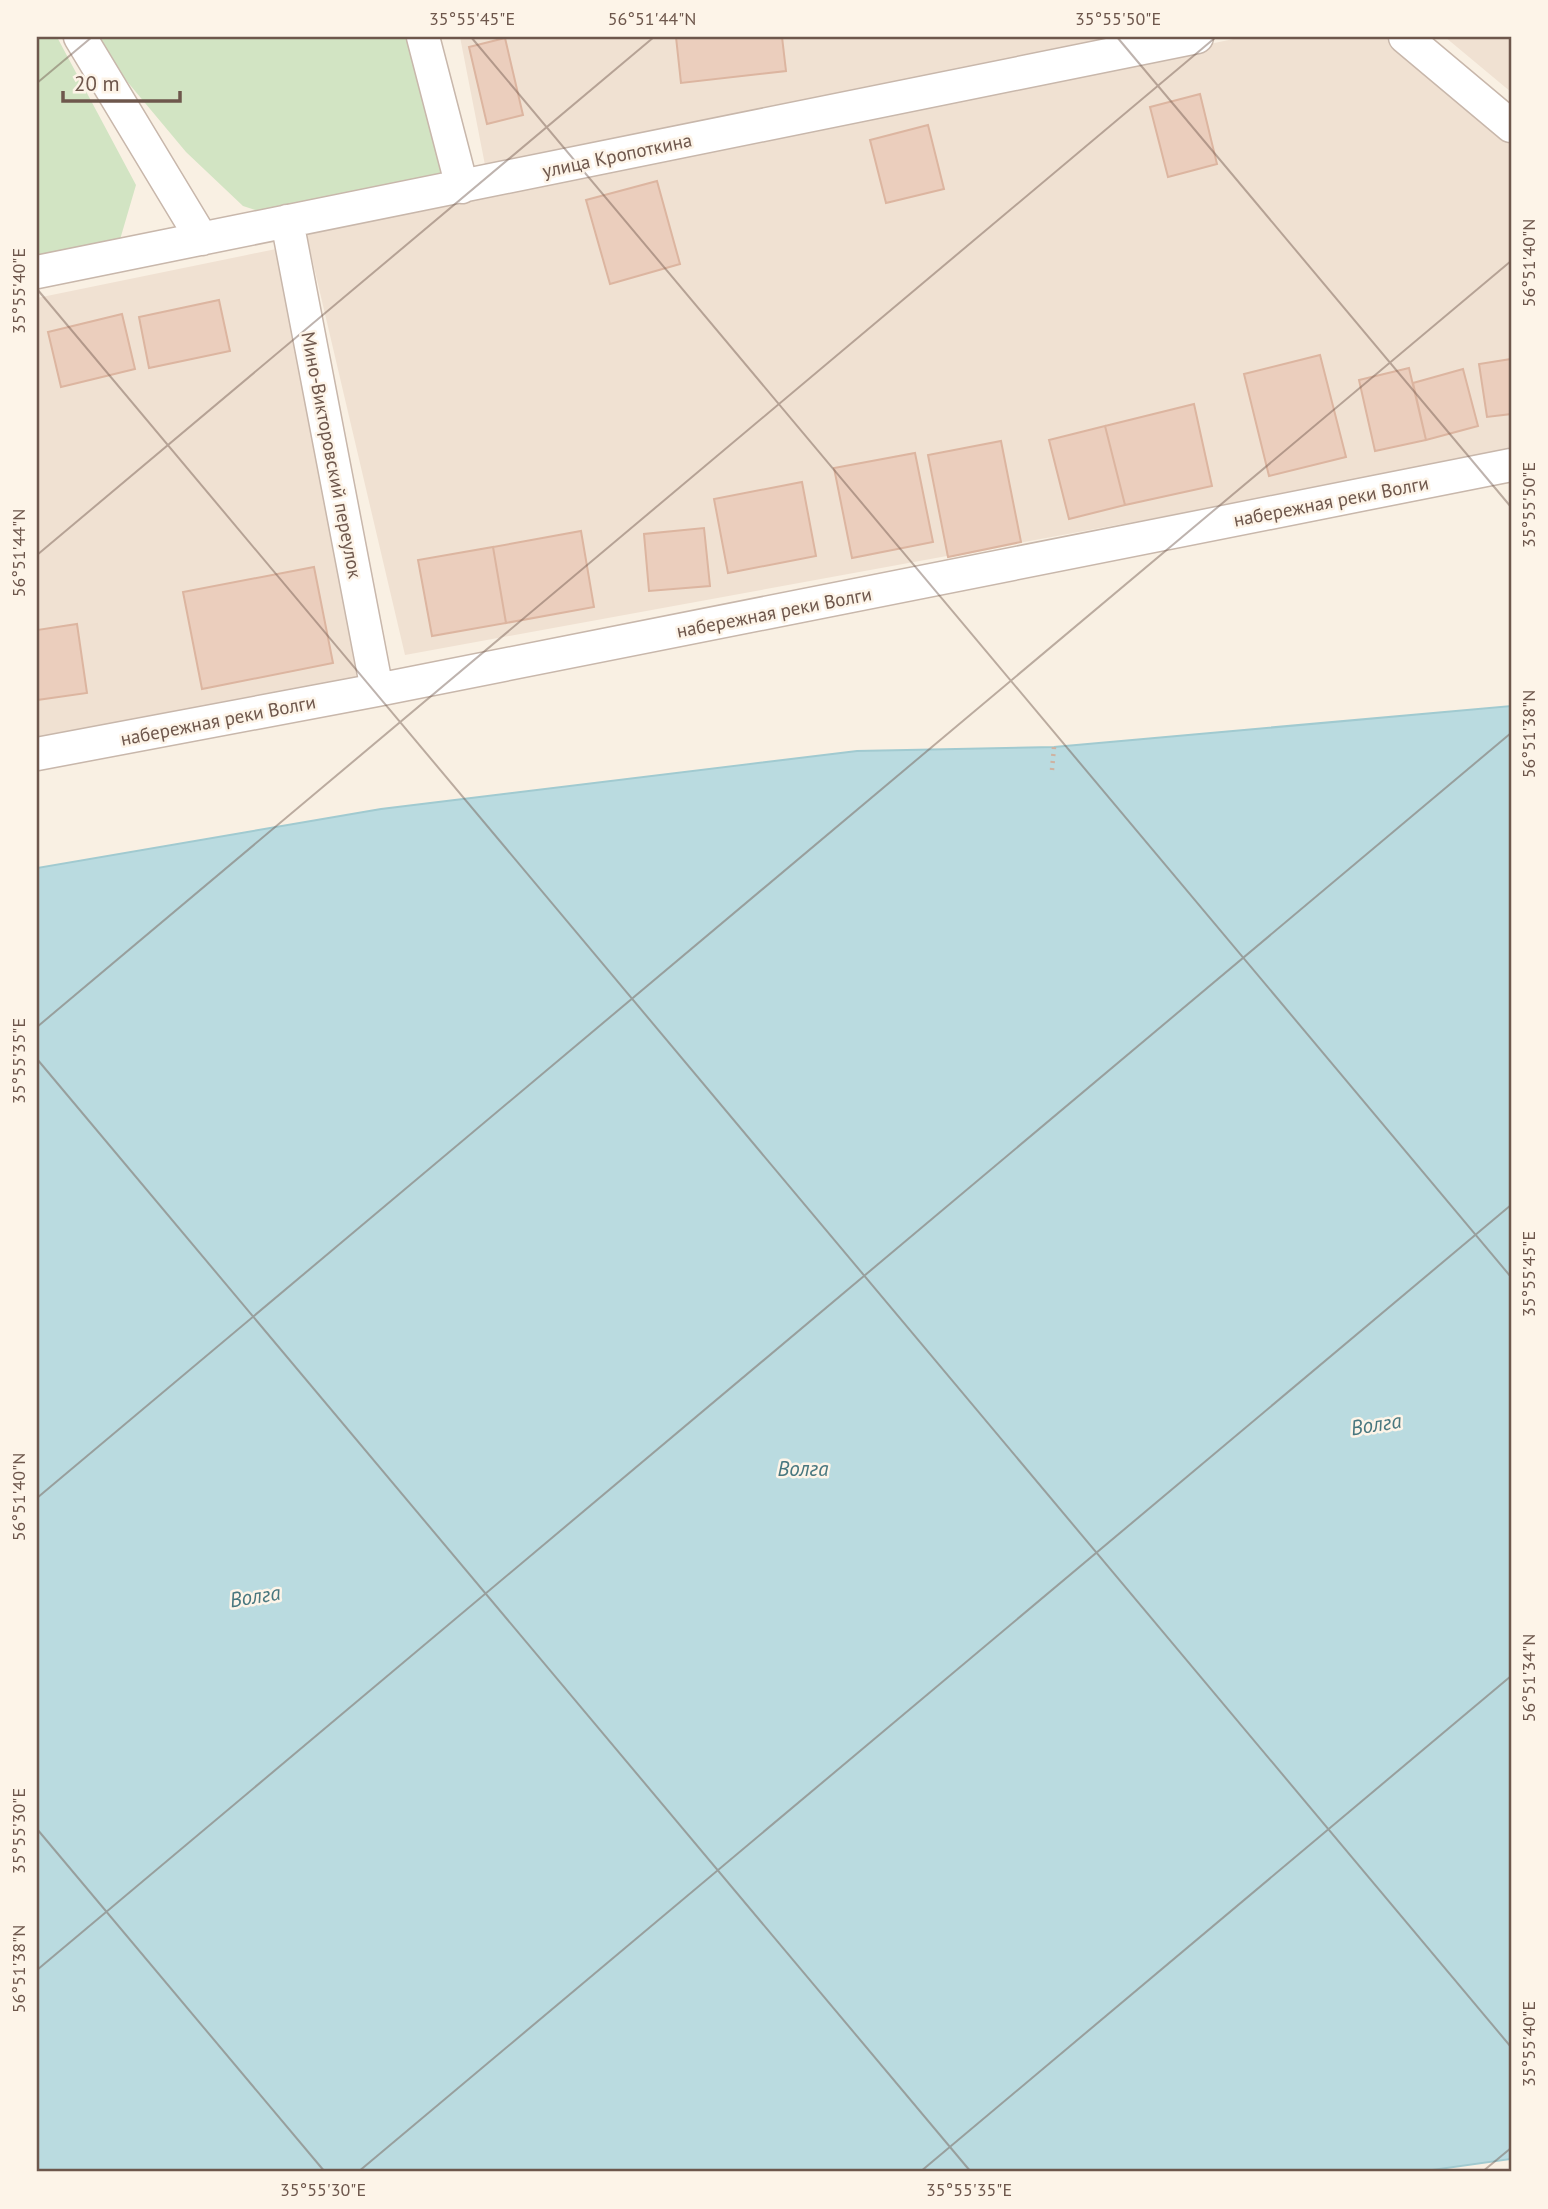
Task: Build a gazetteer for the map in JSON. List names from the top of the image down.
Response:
{
  "streets": {
    "street": ["улица Кропоткина", "Мино-Викторовский переулок", "набережная реки Волги"]
  },
  "crossings": [
    ["улица Кропоткина", "Мино-Викторовский переулок"],
    ["Мино-Викторовский переулок", "набережная реки Волги"]
  ],
  "water": ["Волга"],
  "scale_bar": "20 m",
  "coordinates": [
    "35°55'45\"E",
    "56°51'44\"N",
    "35°55'50\"E",
    "56°51'40\"N",
    "35°55'40\"E",
    "56°51'38\"N",
    "35°55'35\"E",
    "56°51'34\"N",
    "35°55'30\"E"
  ]
}
